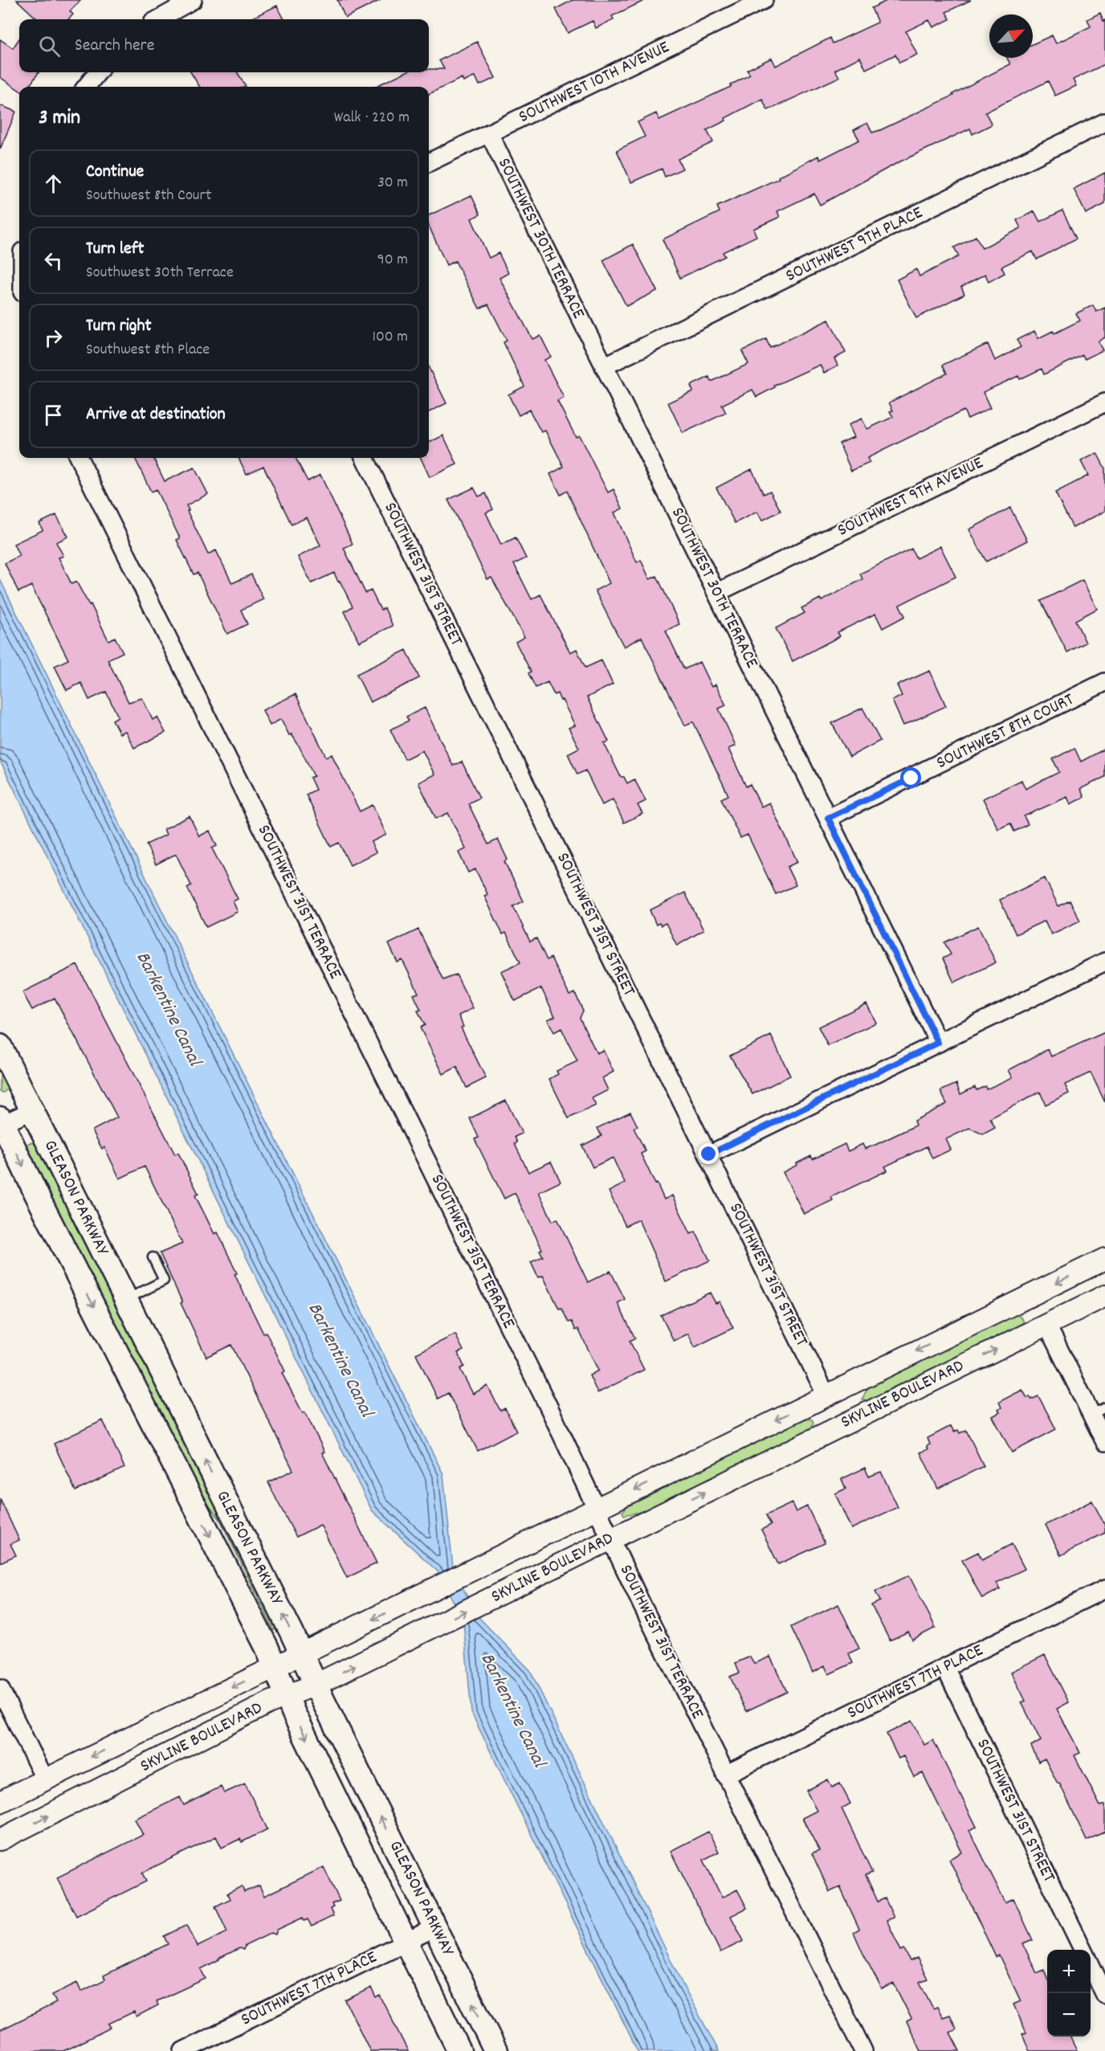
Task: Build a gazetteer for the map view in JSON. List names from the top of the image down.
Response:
{
  "streets": {
    "main road": ["GLEASON PARKWAY"],
    "street": [
      "SOUTHWEST 10TH AVENUE",
      "SOUTHWEST 30TH TERRACE",
      "SOUTHWEST 9TH PLACE",
      "SOUTHWEST 9TH AVENUE",
      "SOUTHWEST 31ST STREET",
      "SOUTHWEST 8TH COURT",
      "SOUTHWEST 31ST TERRACE",
      "SKYLINE BOULEVARD",
      "SOUTHWEST 7TH PLACE"
    ]
  },
  "crossings": [
    ["SOUTHWEST 10TH AVENUE", "SOUTHWEST 30TH TERRACE"],
    ["SOUTHWEST 30TH TERRACE", "SOUTHWEST 9TH PLACE"],
    ["SOUTHWEST 30TH TERRACE", "SOUTHWEST 9TH AVENUE"],
    ["SOUTHWEST 30TH TERRACE", "SOUTHWEST 8TH COURT"],
    ["SOUTHWEST 31ST STREET", "SKYLINE BOULEVARD"],
    ["SOUTHWEST 31ST STREET", "SOUTHWEST 7TH PLACE"],
    ["SOUTHWEST 31ST TERRACE", "SKYLINE BOULEVARD"],
    ["SOUTHWEST 31ST TERRACE", "SOUTHWEST 7TH PLACE"],
    ["GLEASON PARKWAY", "SKYLINE BOULEVARD"],
    ["GLEASON PARKWAY", "SOUTHWEST 7TH PLACE"]
  ],
  "water": ["Barkentine Canal"],
  "north": "top right",
  "page": {
    "search": "Search here",
    "heading": ["3 min", "Walk · 220 m"],
    "list": [
      ["Continue", "Southwest 8th Court", "30 m"],
      ["Turn left", "Southwest 30th Terrace", "90 m"],
      ["Turn right", "Southwest 8th Place", "100 m"],
      "Arrive at destination"
    ],
    "map_buttons": ["+", "−"]
  }
}
